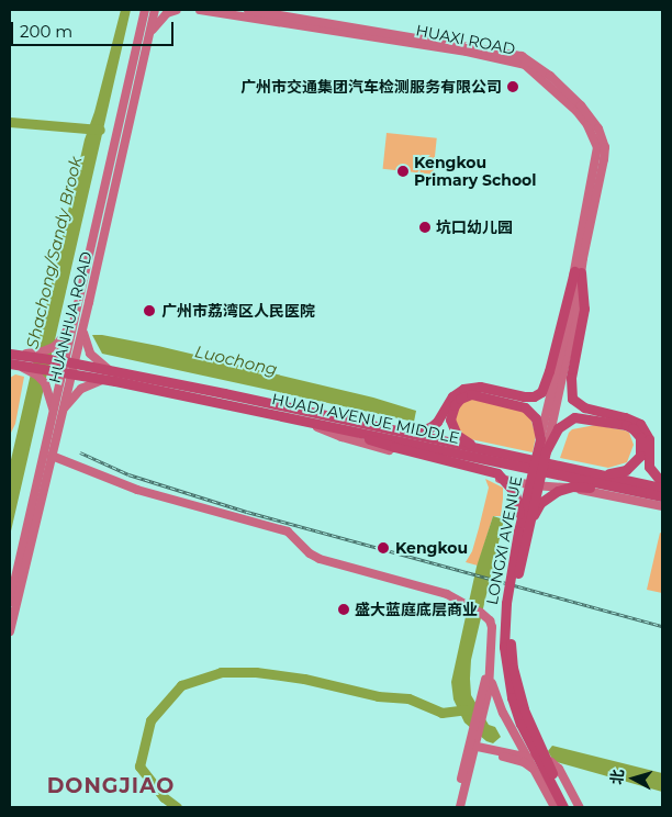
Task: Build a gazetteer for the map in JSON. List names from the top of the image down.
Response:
{
  "streets": {
    "main road": ["HUADI AVENUE MIDDLE", "LONGXI AVENUE"],
    "street": ["HUAXI ROAD", "HUANHUA ROAD"]
  },
  "crossings": [
    ["HUAXI ROAD", "LONGXI AVENUE"],
    ["HUANHUA ROAD", "HUADI AVENUE MIDDLE"]
  ],
  "districts": ["DONGJIAO"],
  "water": ["Shachong/Sandy Brook", "Luochong"],
  "places": [
    "广州市交通集团汽车检测服务有限公司",
    "Kengkou Primary School",
    "坑口幼儿园",
    "广州市荔湾区人民医院",
    "Kengkou",
    "盛大蓝庭底层商业"
  ],
  "scale_bar": "200 m",
  "north": "left"
}
